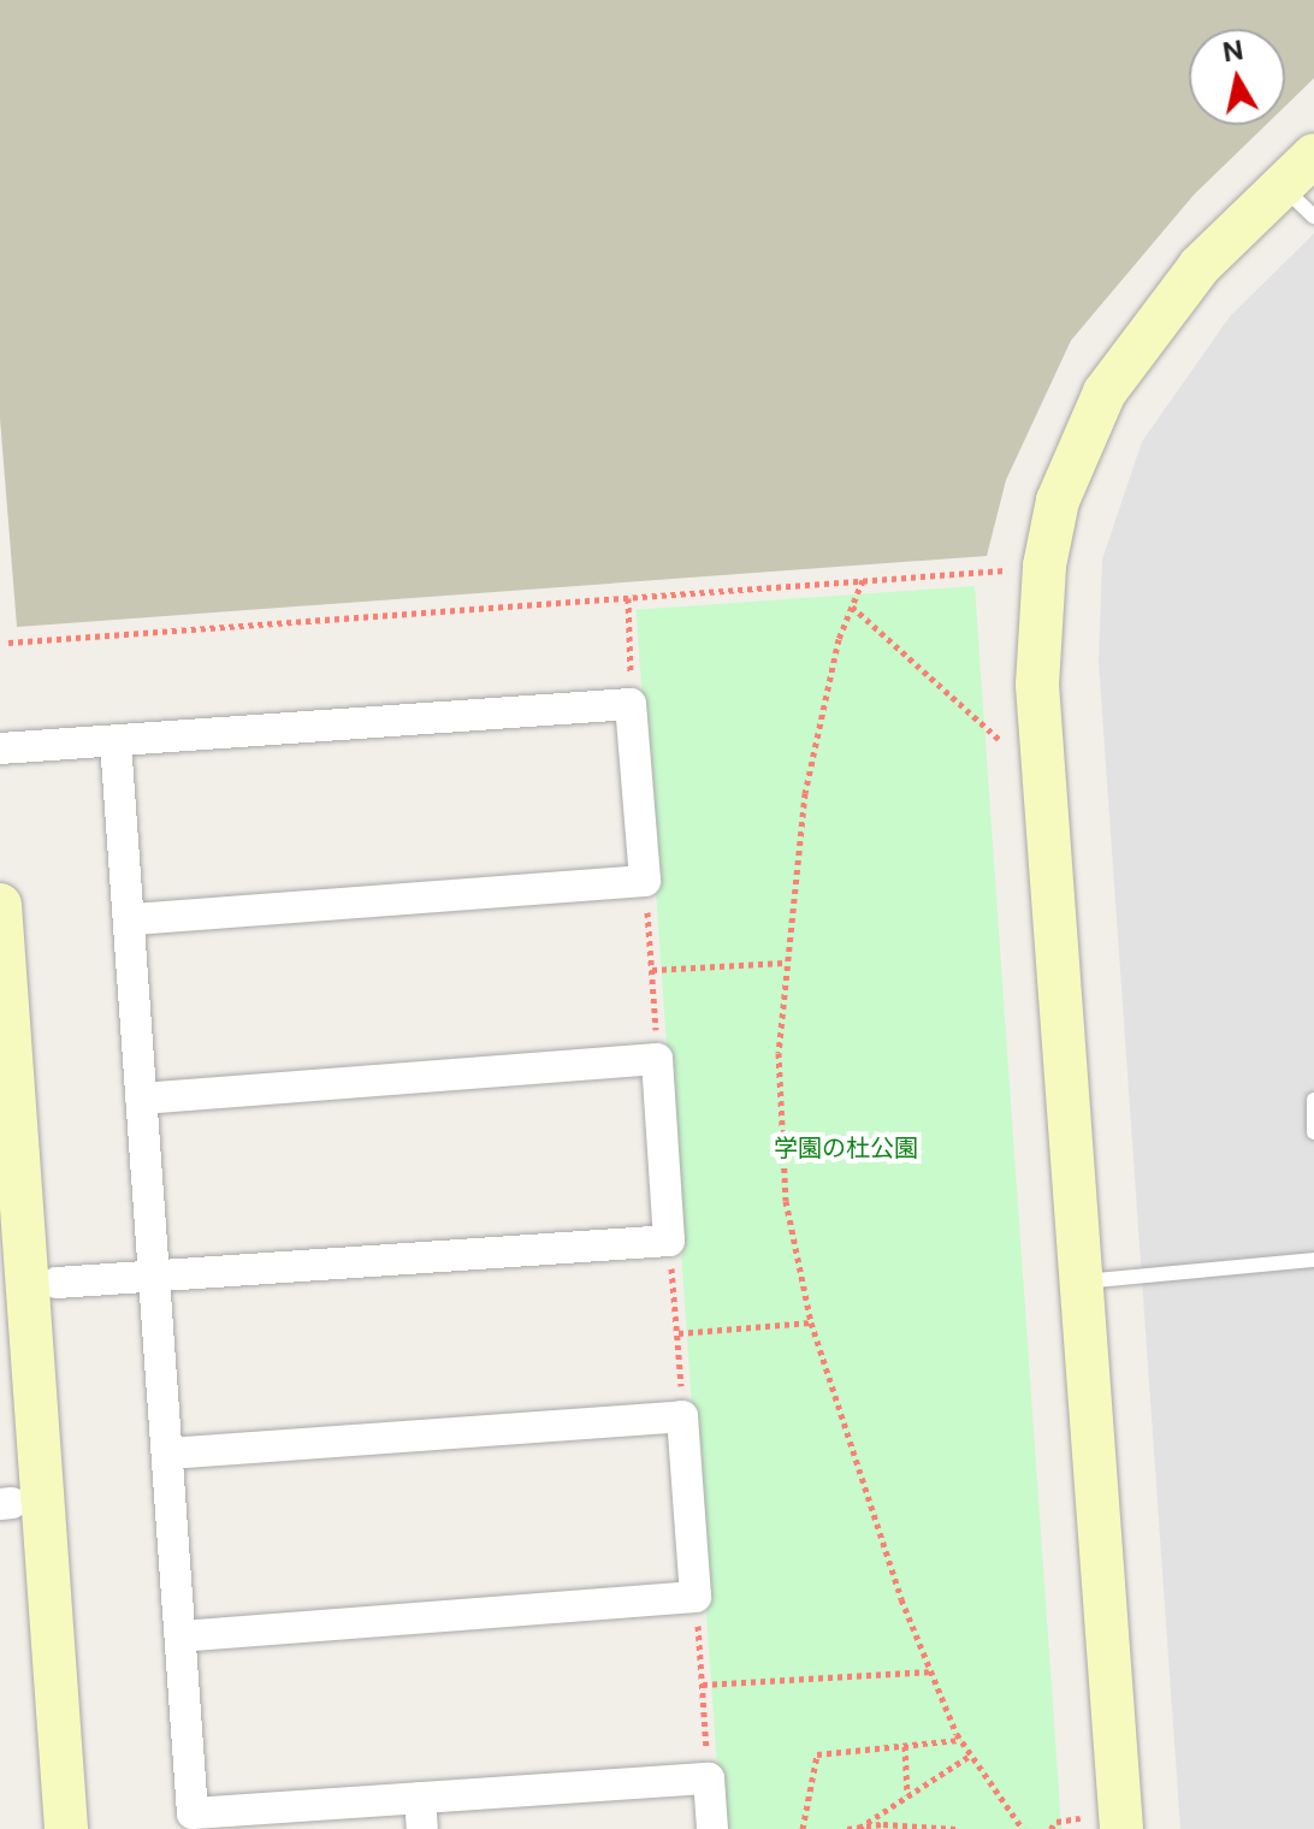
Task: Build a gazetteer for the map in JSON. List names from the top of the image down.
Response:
{
  "parks": ["学園の杜公園"],
  "north": "top"
}
